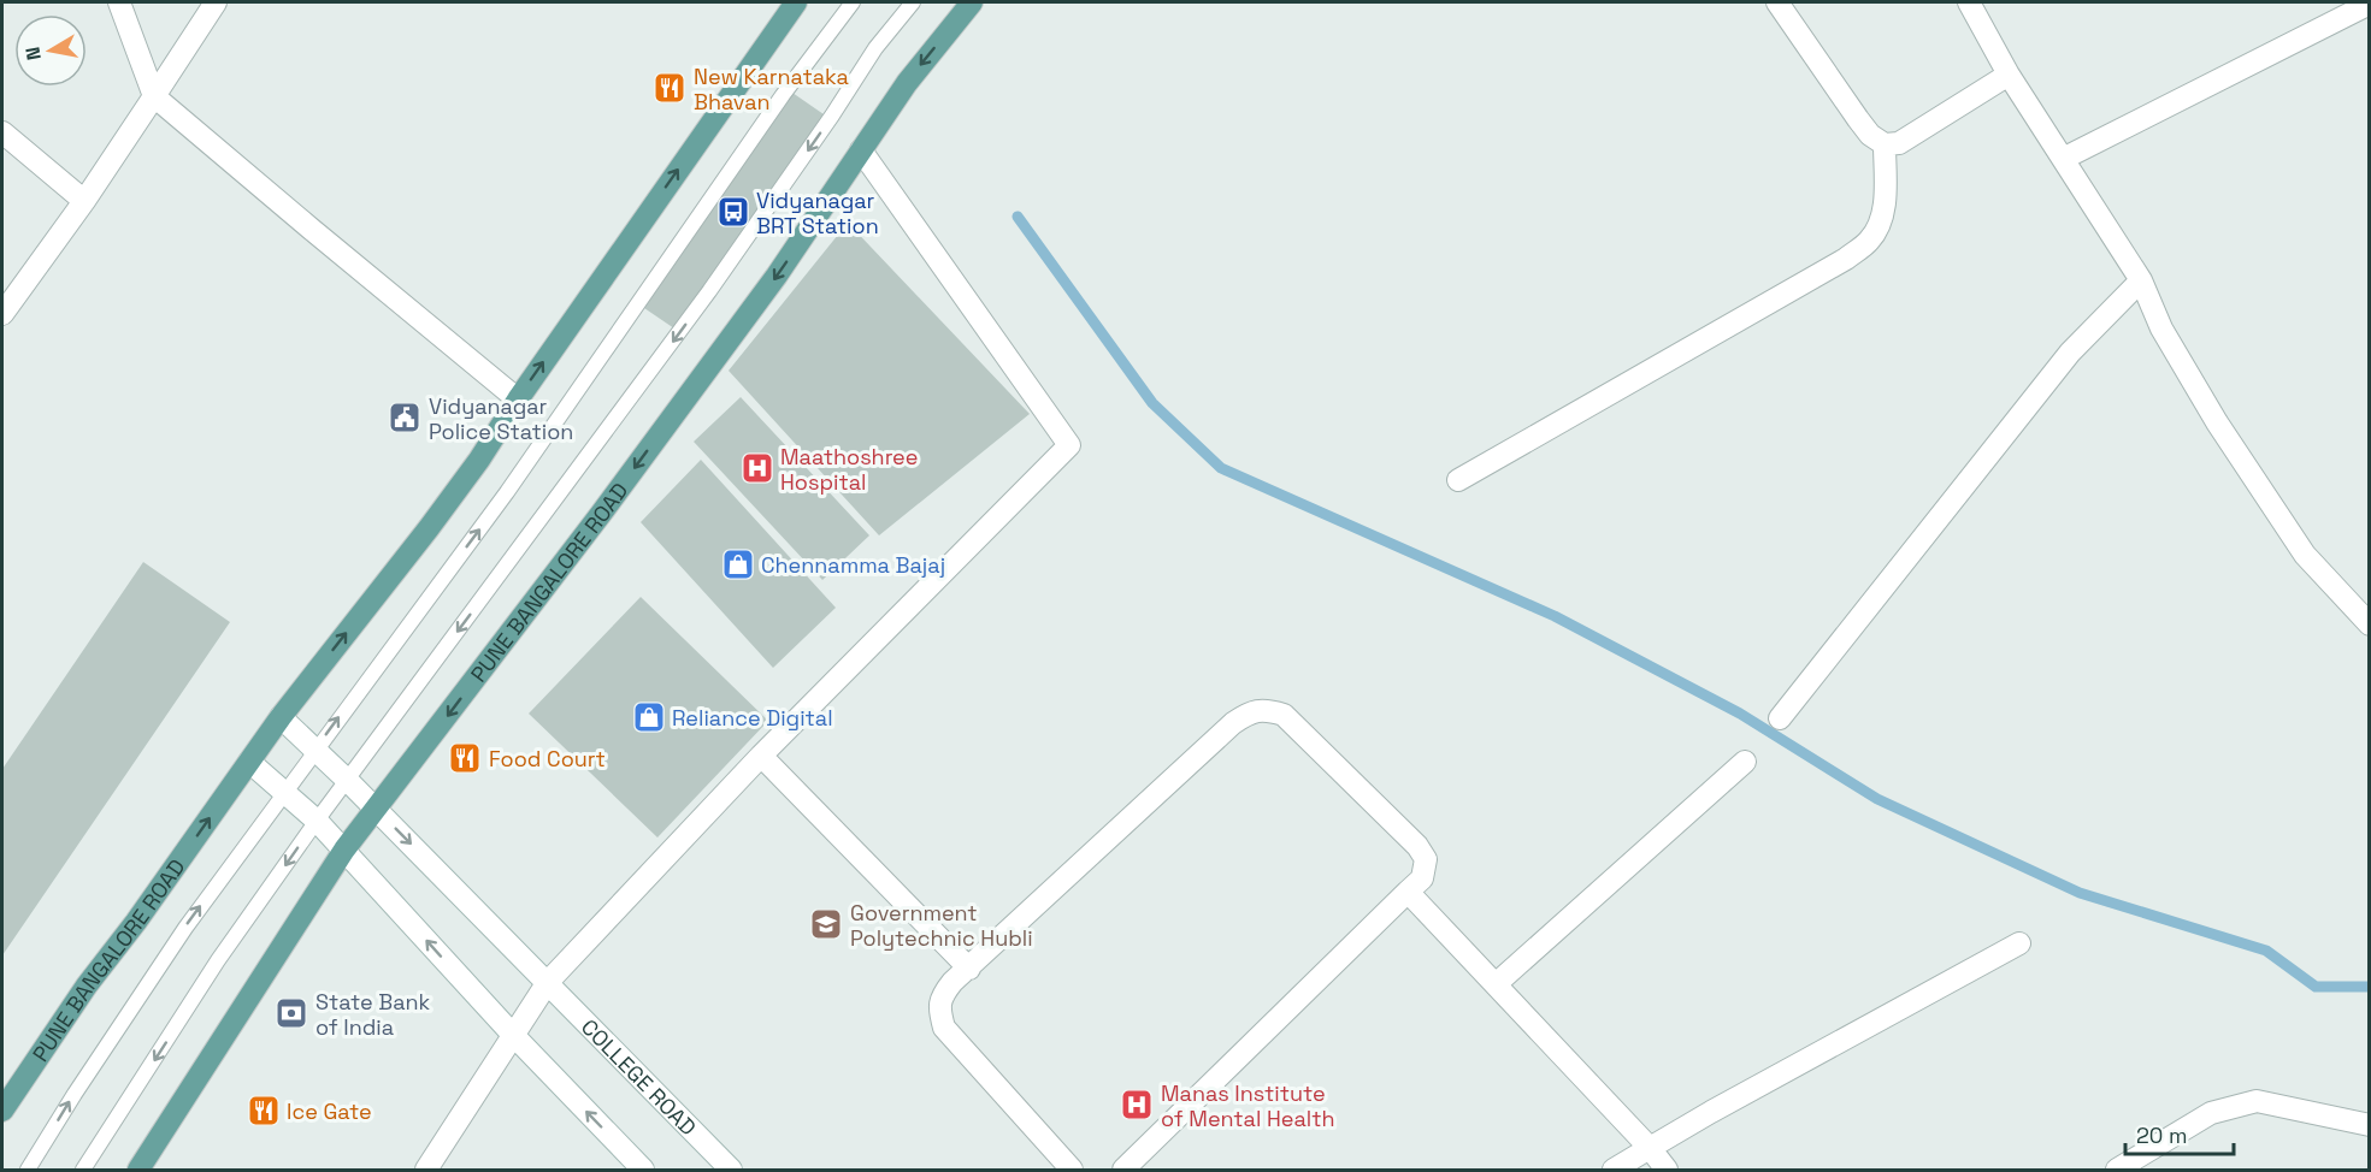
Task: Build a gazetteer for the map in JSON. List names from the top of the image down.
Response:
{
  "streets": {
    "main road": ["PUNE BANGALORE ROAD"],
    "street": ["COLLEGE ROAD"]
  },
  "crossings": [
    ["PUNE BANGALORE ROAD", "COLLEGE ROAD"]
  ],
  "places": {
    "restaurant": ["New Karnataka Bhavan", "Food Court", "Ice Gate"],
    "bus stop": ["Vidyanagar BRT Station"],
    "public building": ["Vidyanagar Police Station"],
    "hospital": ["Maathoshree Hospital", "Manas Institute of Mental Health"],
    "shop": ["Chennamma Bajaj", "Reliance Digital"],
    "school or university": ["Government Polytechnic Hubli"],
    "bank": ["State Bank of India"]
  },
  "scale_bar": "20 m",
  "north": "left"
}
